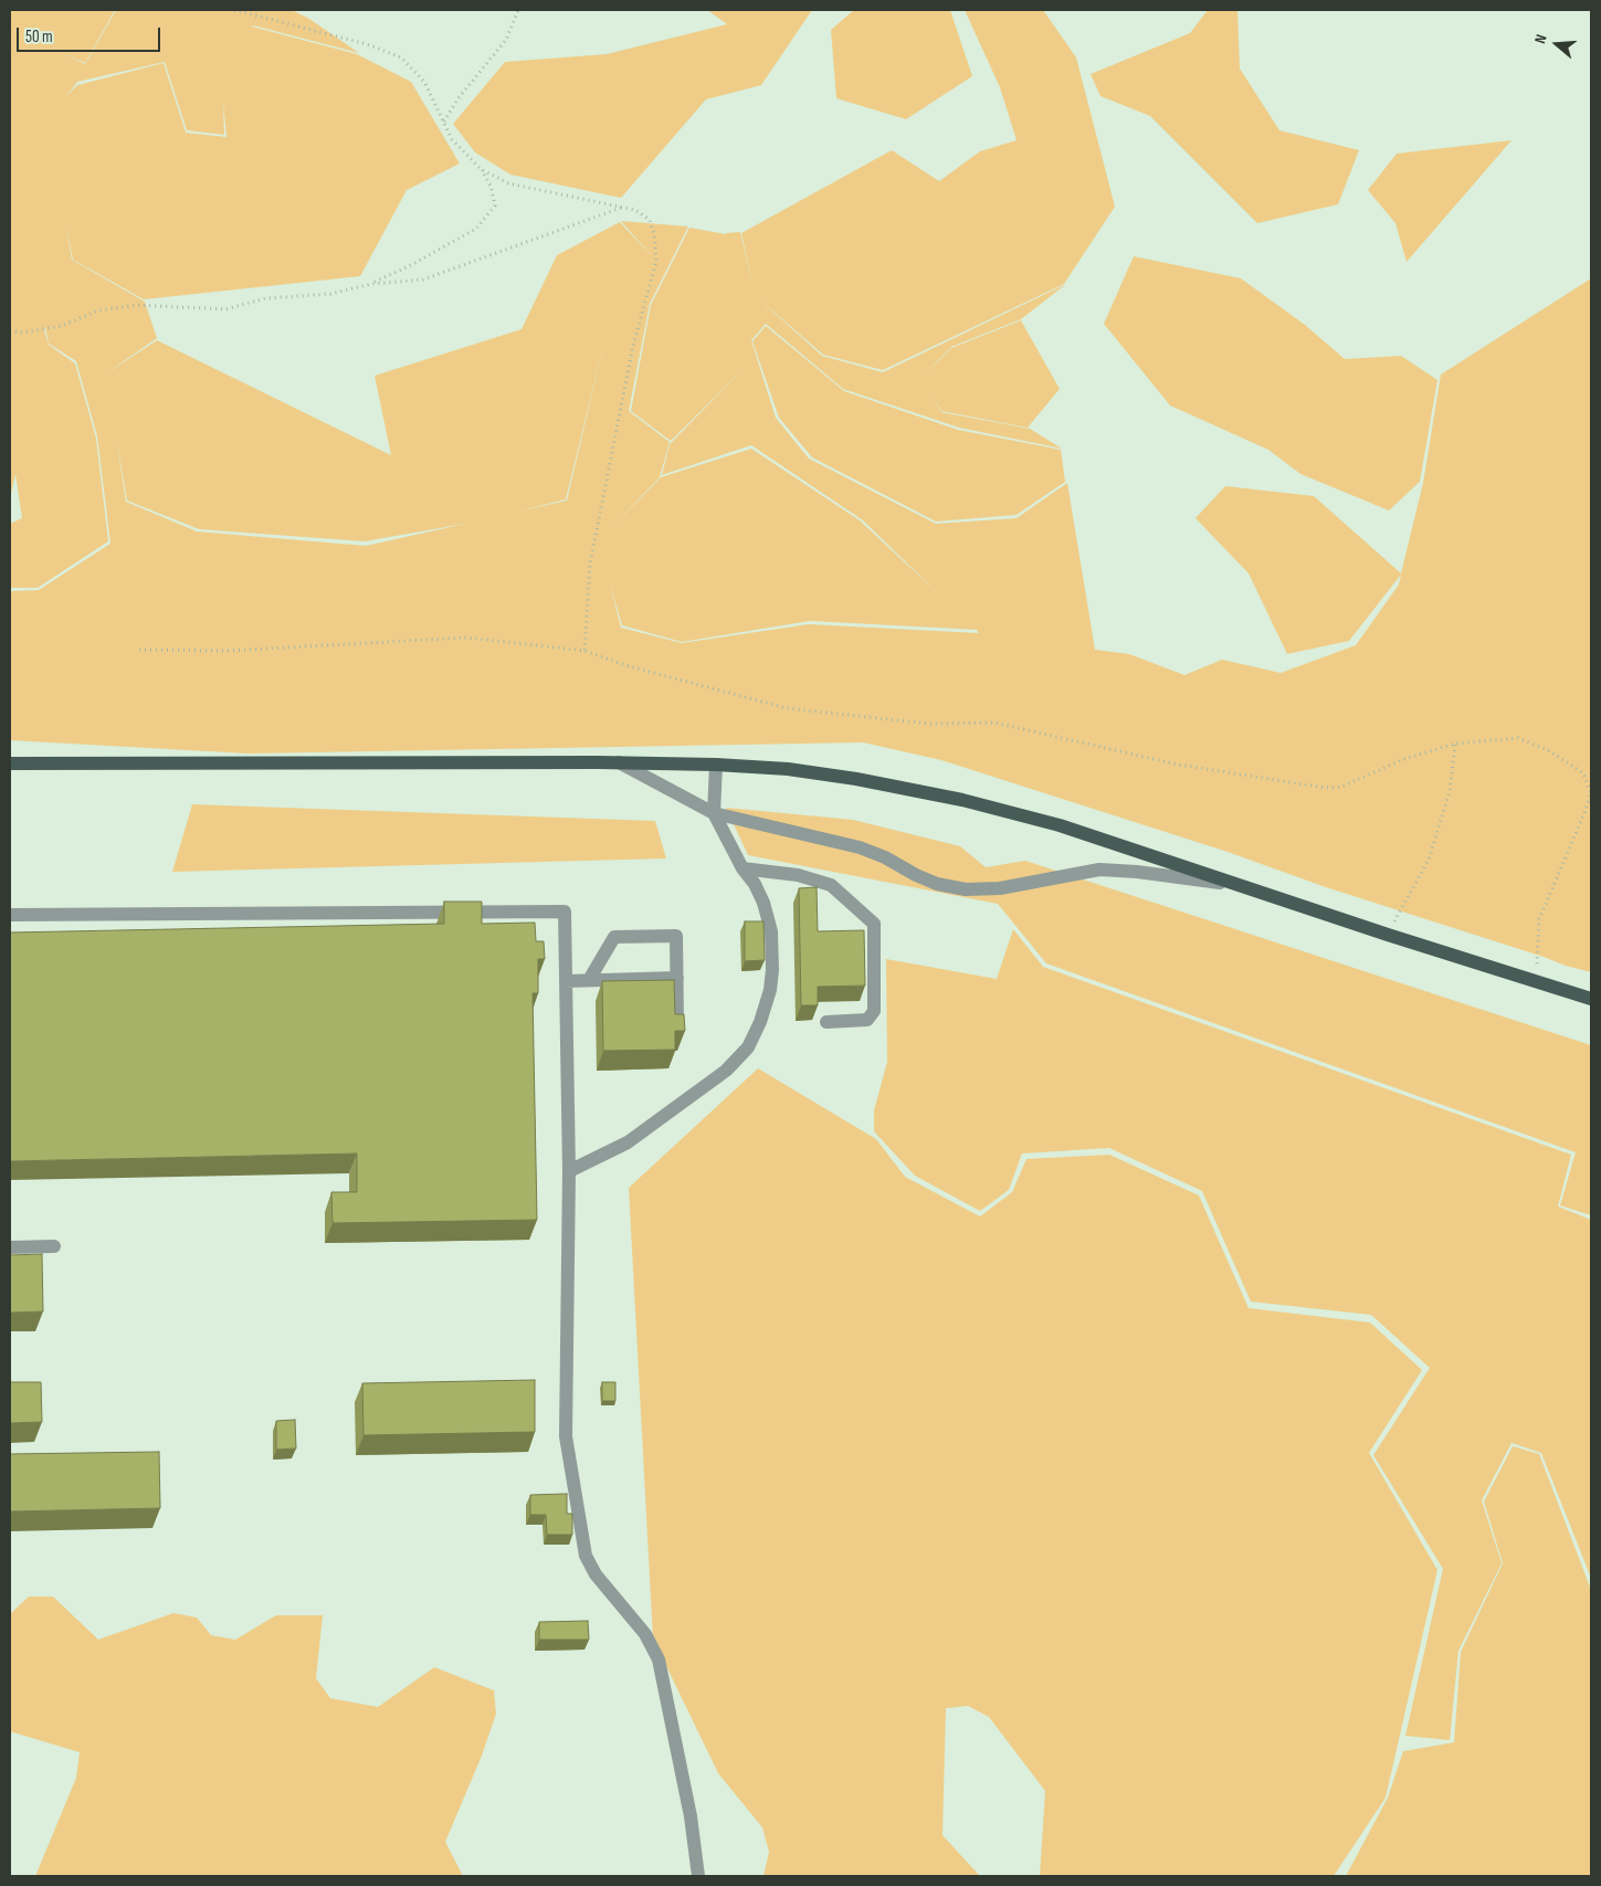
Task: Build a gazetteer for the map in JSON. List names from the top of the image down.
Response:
{
  "scale_bar": "50 m",
  "north": "left"
}
